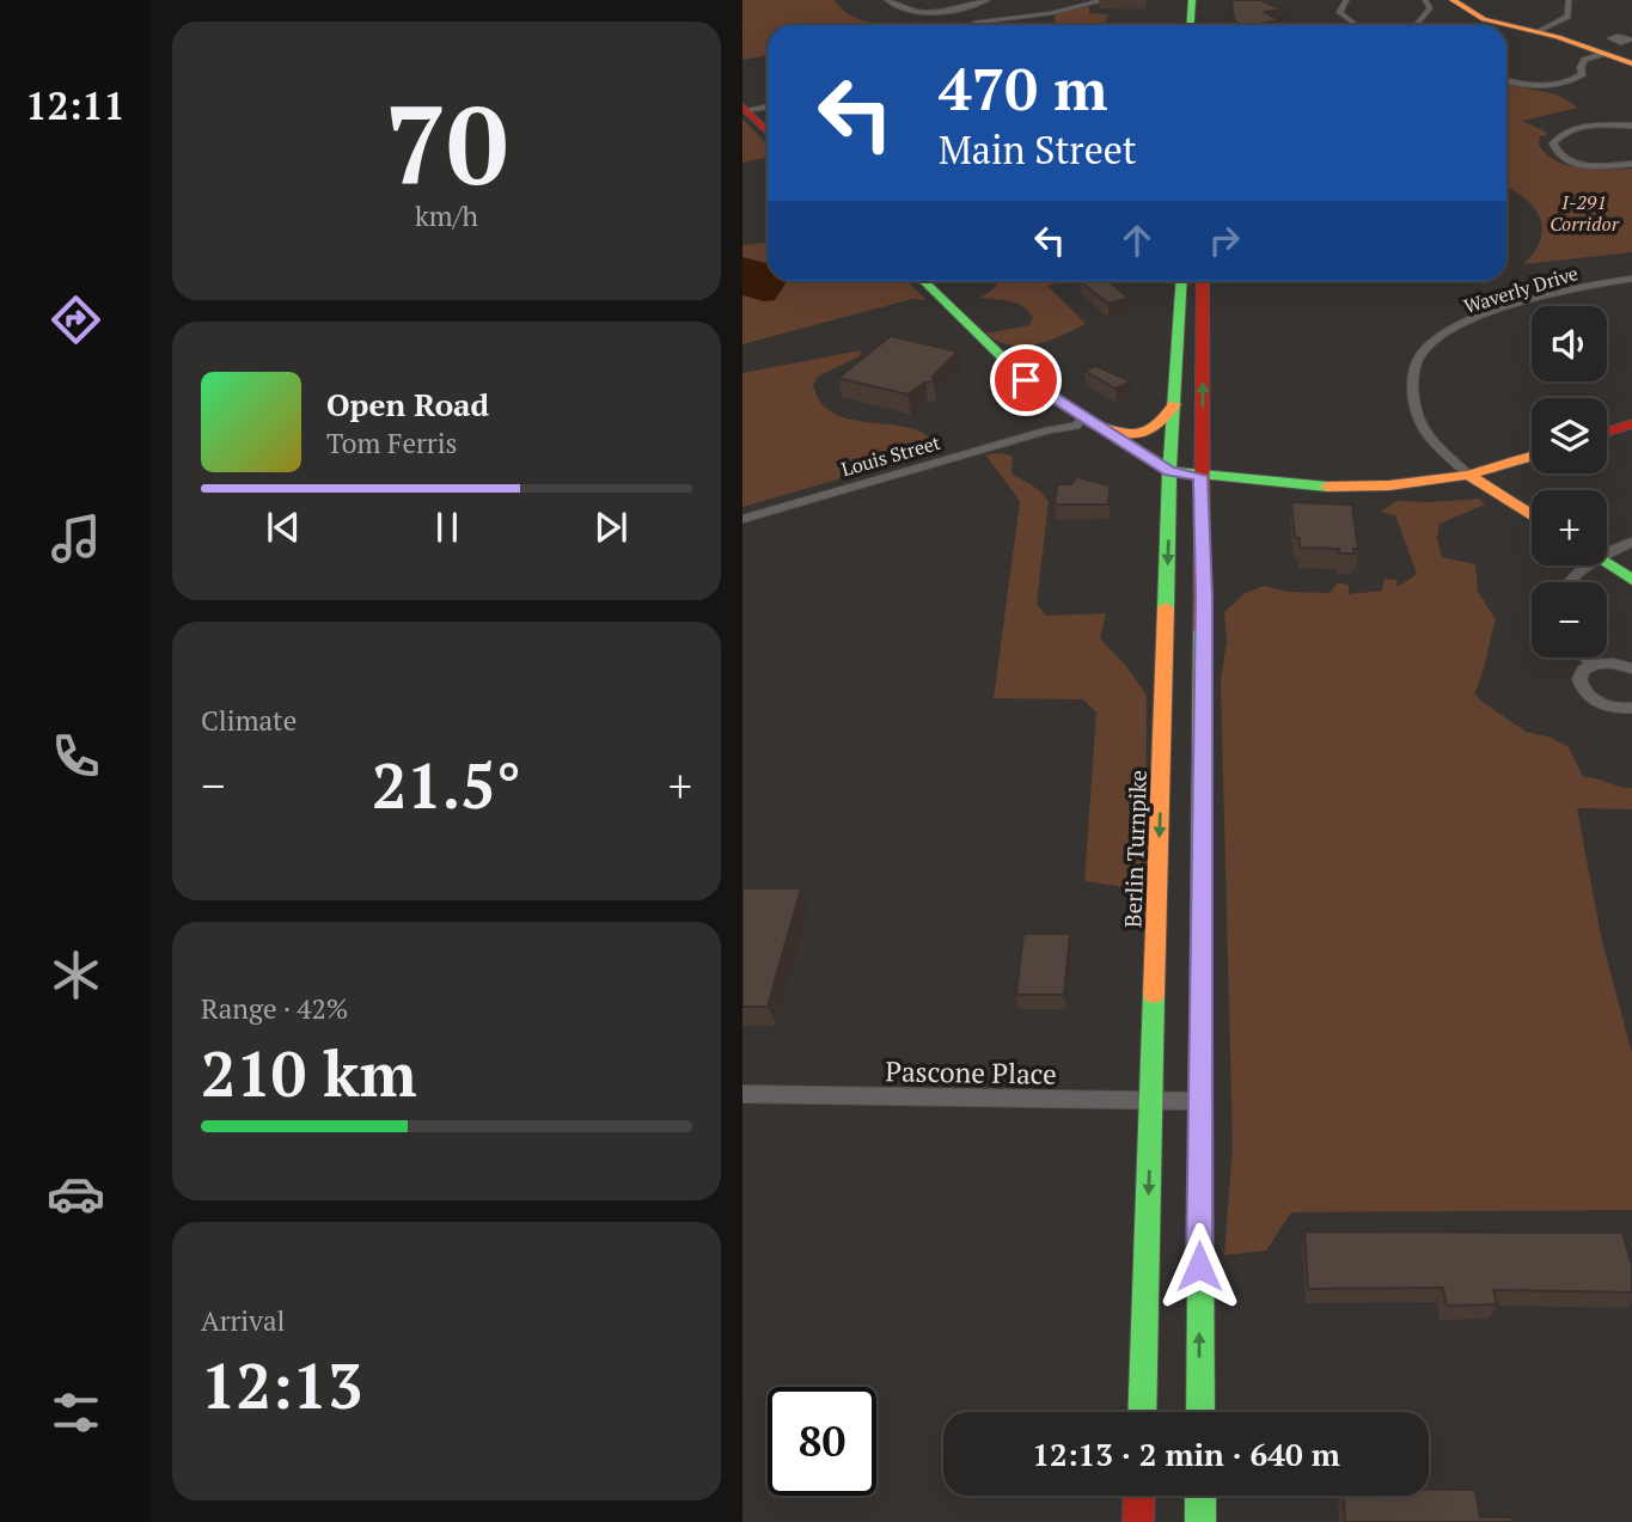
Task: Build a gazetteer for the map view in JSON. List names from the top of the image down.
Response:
{
  "streets": {
    "main road": ["Berlin Turnpike"],
    "street": ["Waverly Drive", "Louis Street", "Pascone Place"]
  },
  "crossings": [
    ["Berlin Turnpike", "Pascone Place"]
  ],
  "parks": ["I-291 Corridor"],
  "page": {
    "tabs": "12:11",
    "tile": [
      ["70", "km/h"],
      "Climate",
      ["Range · 42%", "210 km"],
      ["Arrival", "12:13"]
    ],
    "turn": ["470 m", "Main Street"],
    "map_buttons": ["+", "−"],
    "song": ["Open Road", "Tom Ferris"],
    "heat": ["−", "21.5°", "+"],
    "limit": "80",
    "trip": "12:13 · 2 min · 640 m"
  }
}
